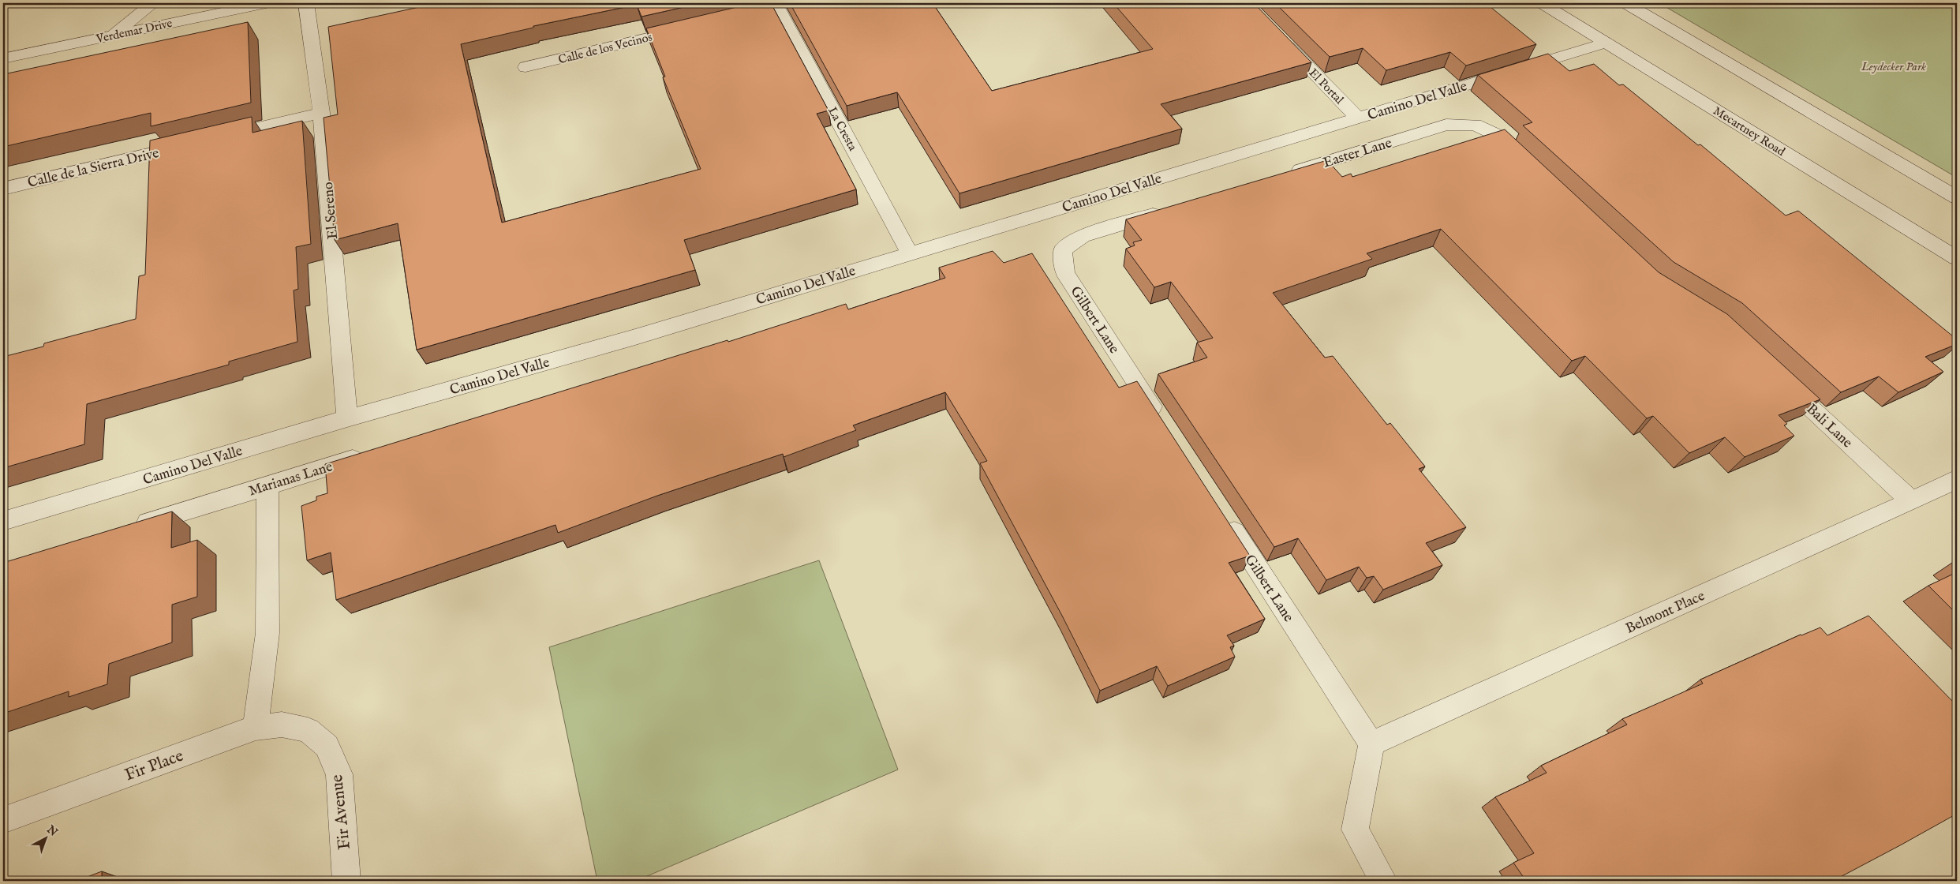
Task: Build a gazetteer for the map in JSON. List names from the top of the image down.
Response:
{
  "streets": {
    "street": [
      "Verdemar Drive",
      "Calle de los Vecinos",
      "El Portal",
      "Camino Del Valle",
      "La Cresta",
      "Mecartney Road",
      "Easter Lane",
      "Calle de la Sierra Drive",
      "El Sereno",
      "Gilbert Lane",
      "Bali Lane",
      "Marianas Lane",
      "Belmont Place",
      "Fir Place",
      "Fir Avenue"
    ]
  },
  "crossings": [
    ["El Portal", "Camino Del Valle"],
    ["Camino Del Valle", "La Cresta"],
    ["Camino Del Valle", "Mecartney Road"],
    ["Camino Del Valle", "El Sereno"],
    ["Gilbert Lane", "Belmont Place"],
    ["Bali Lane", "Belmont Place"],
    ["Fir Place", "Fir Avenue"]
  ],
  "parks": ["Leydecker Park"],
  "north": "top right"
}
